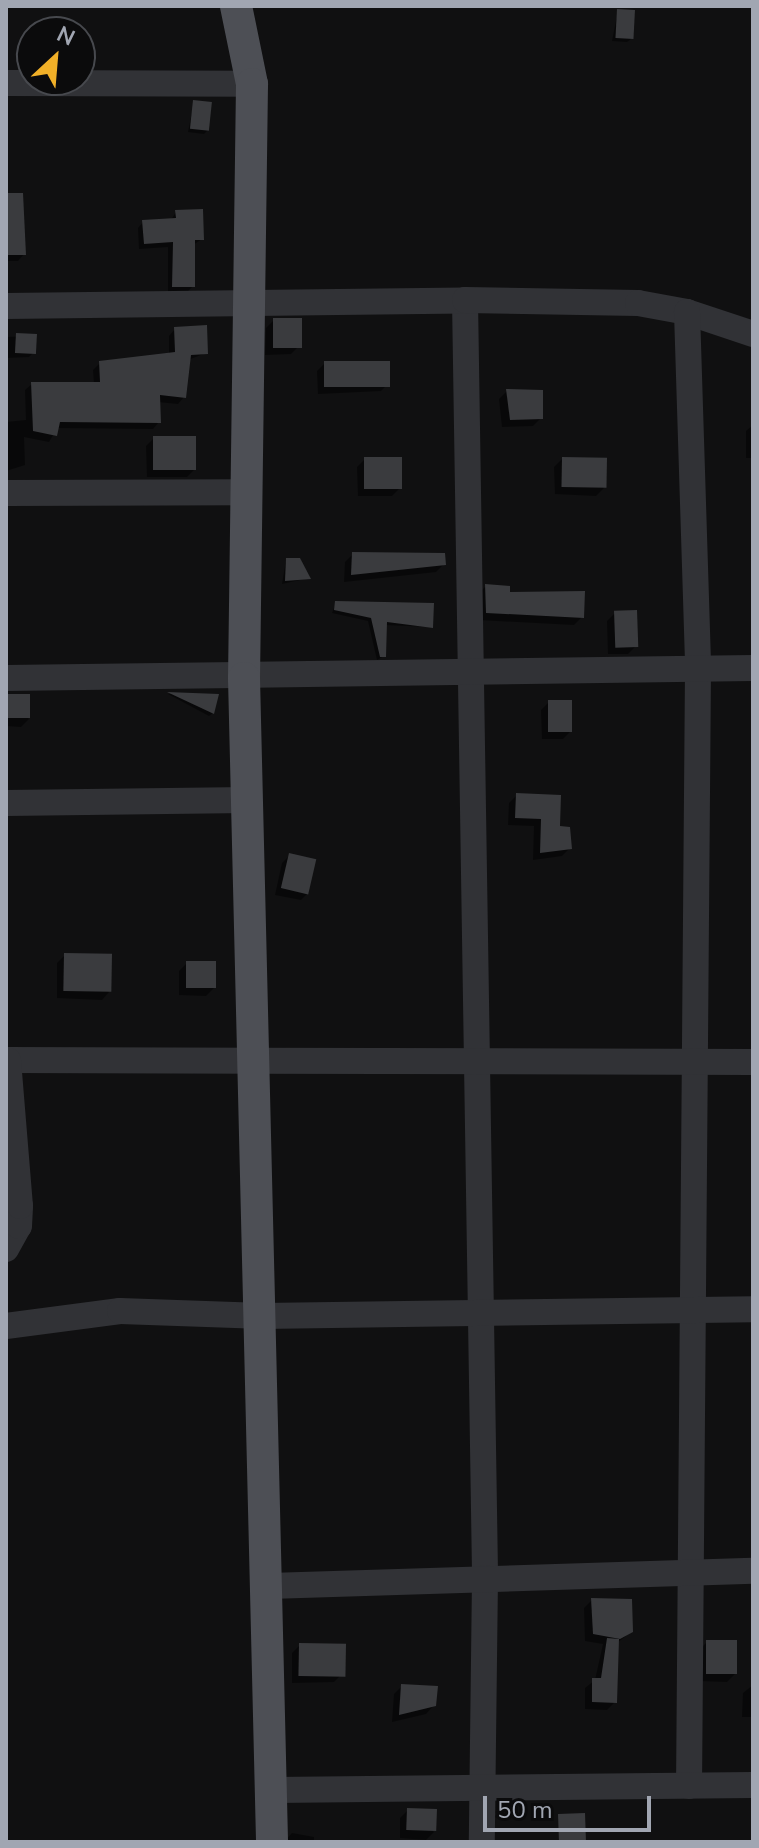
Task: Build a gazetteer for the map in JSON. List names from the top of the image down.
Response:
{
  "scale_bar": "50 m",
  "north": "top right"
}
